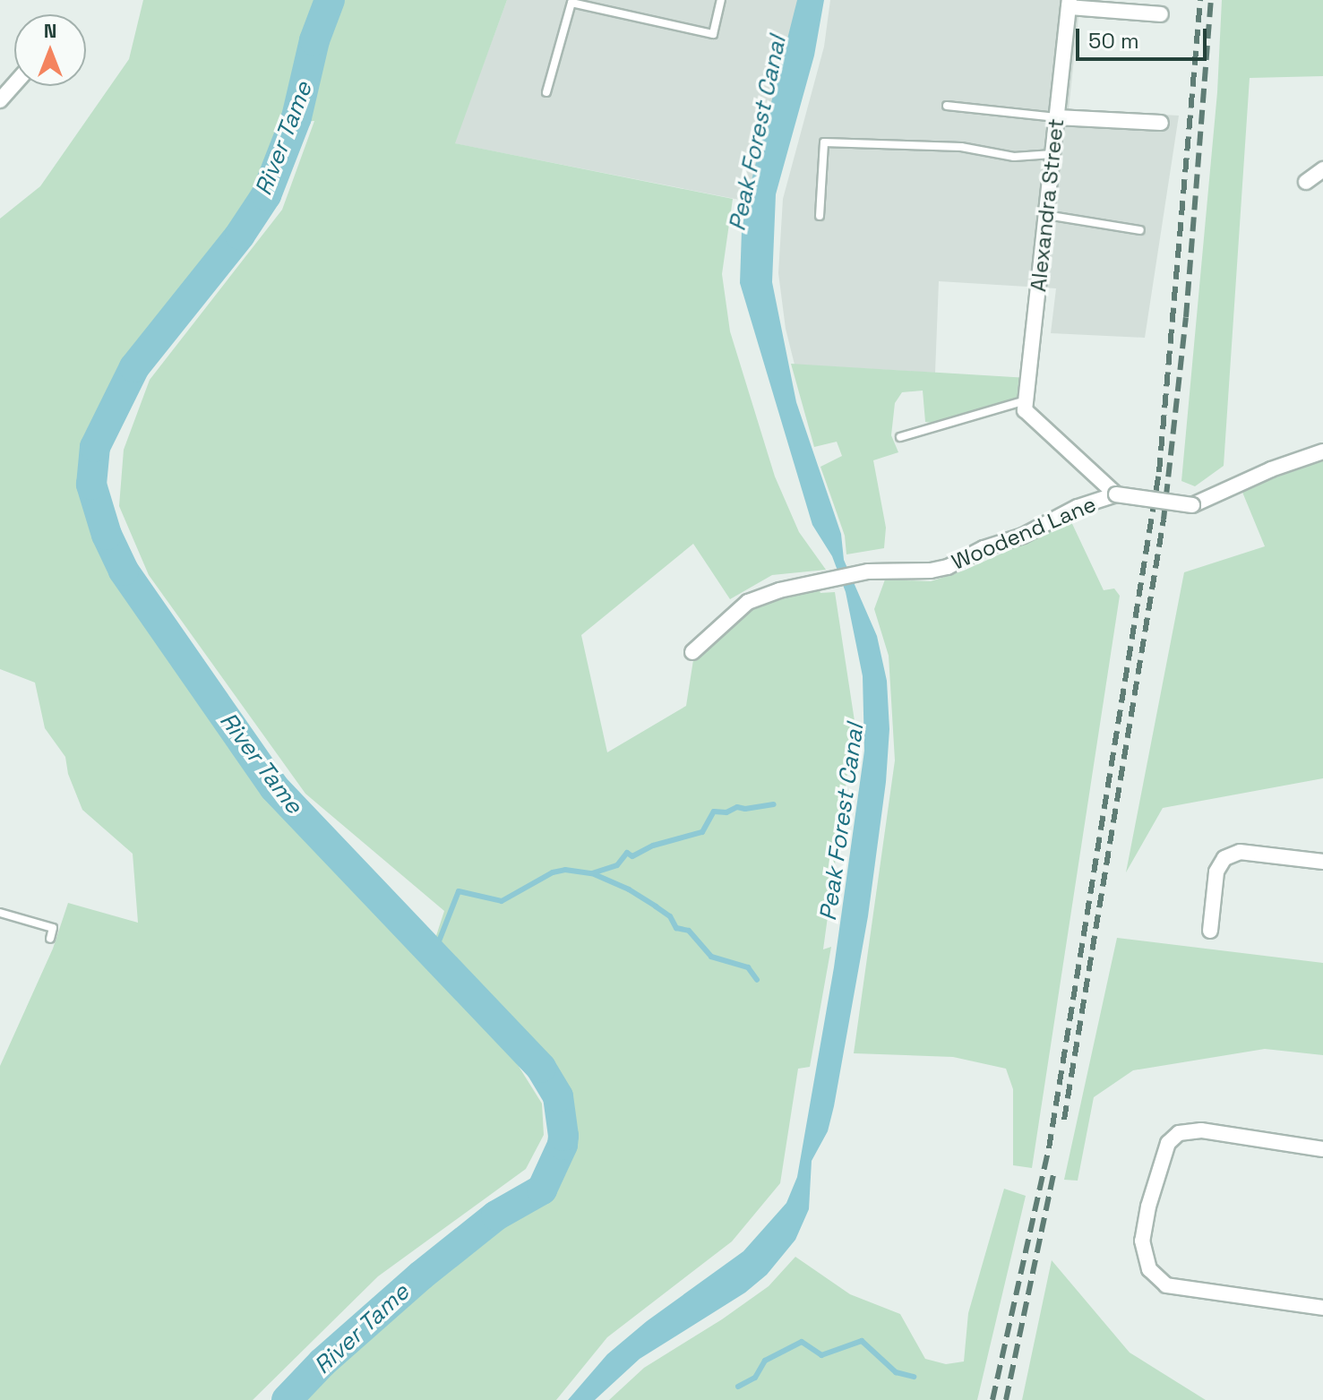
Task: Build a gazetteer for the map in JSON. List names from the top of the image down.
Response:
{
  "streets": {
    "street": ["Alexandra Street", "Woodend Lane"]
  },
  "water": ["Peak Forest Canal", "River Tame"],
  "scale_bar": "50 m",
  "north": "top"
}
